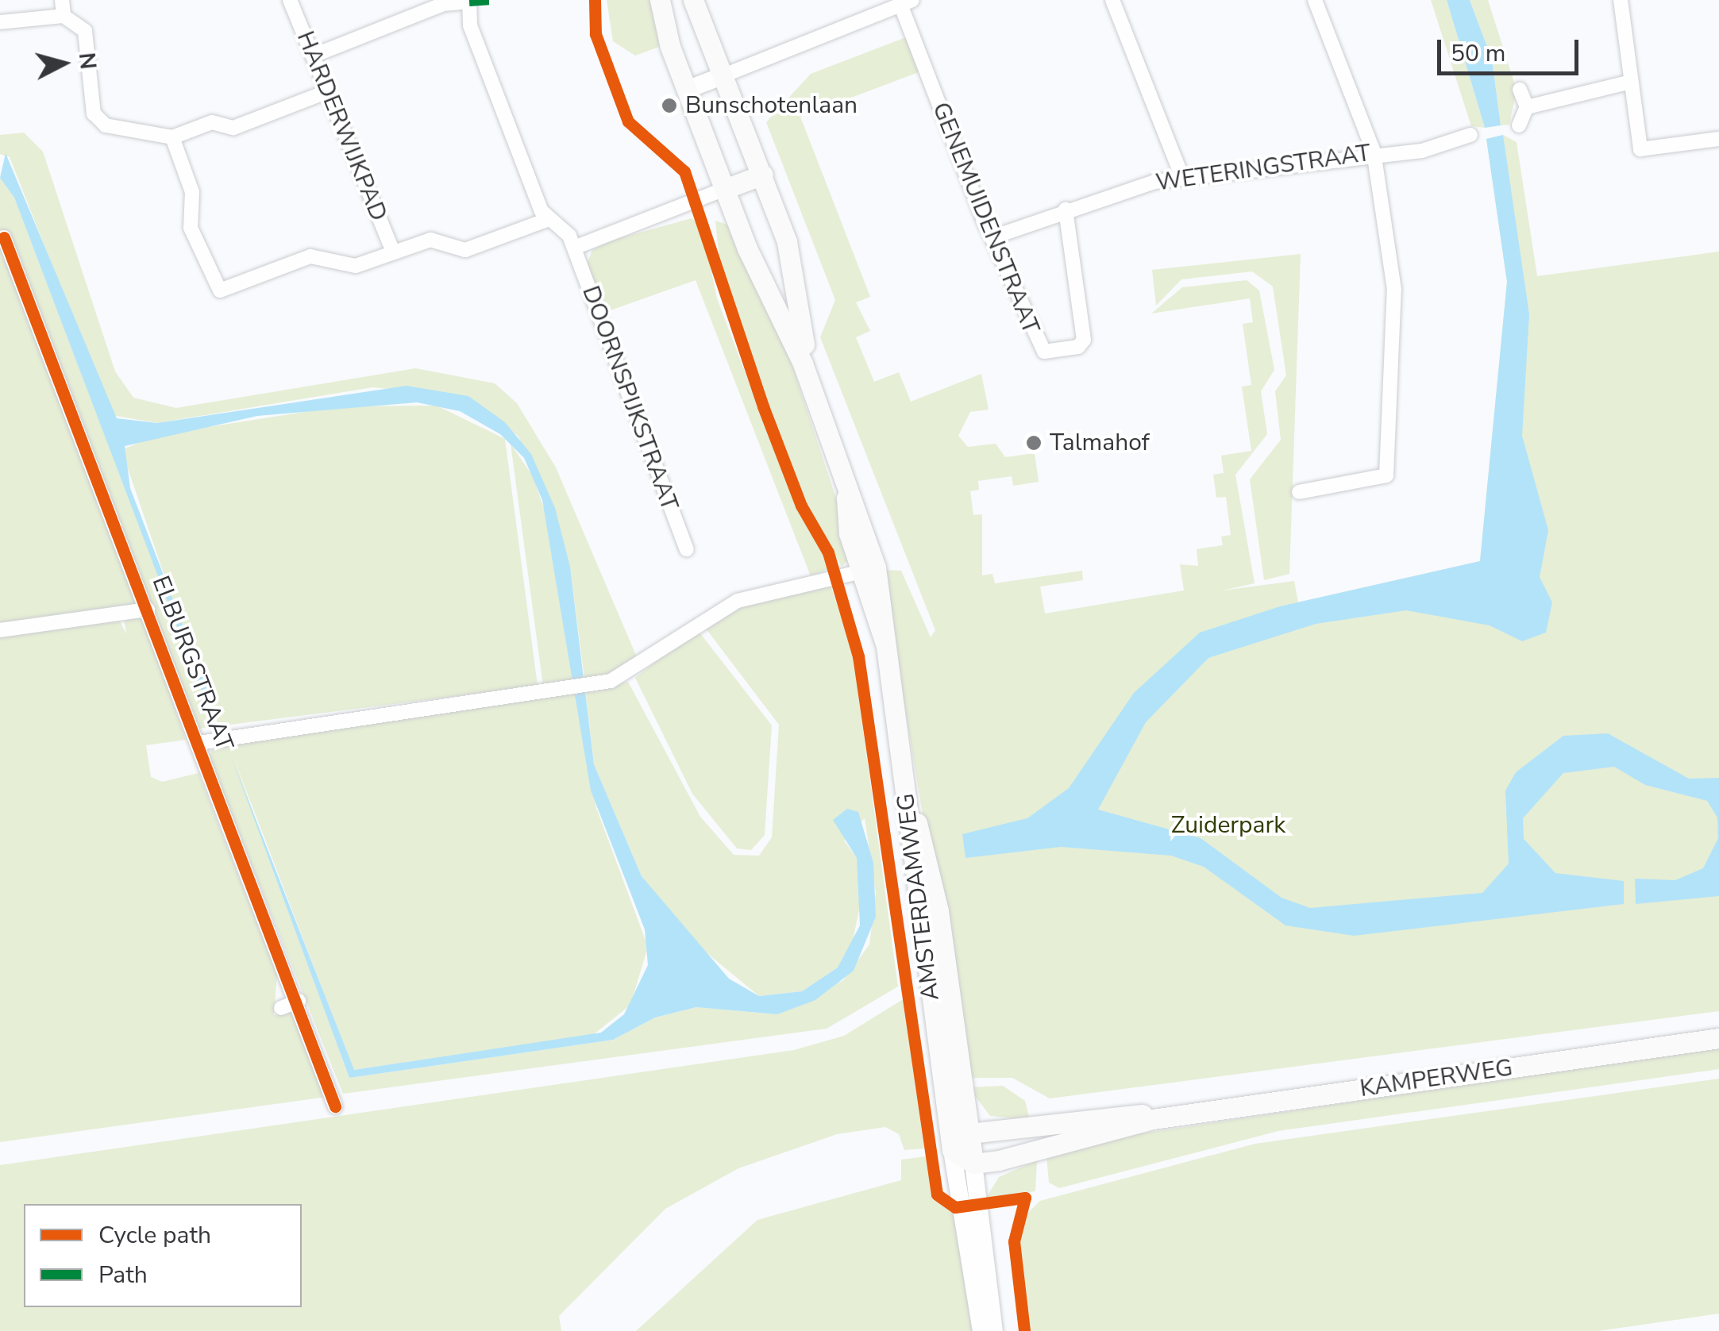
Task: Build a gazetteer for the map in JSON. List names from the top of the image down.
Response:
{
  "streets": {
    "main road": ["AMSTERDAMWEG", "KAMPERWEG"],
    "street": [
      "HARDERWIJKPAD",
      "WETERINGSTRAAT",
      "GENEMUIDENSTRAAT",
      "DOORNSPIJKSTRAAT",
      "ELBURGSTRAAT"
    ]
  },
  "crossings": [
    ["WETERINGSTRAAT", "GENEMUIDENSTRAAT"],
    ["ELBURGSTRAAT", "AMSTERDAMWEG"]
  ],
  "parks": ["Zuiderpark"],
  "places": ["Bunschotenlaan", "Talmahof"],
  "legend": ["Cycle path", "Path"],
  "scale_bar": "50 m",
  "north": "right"
}
